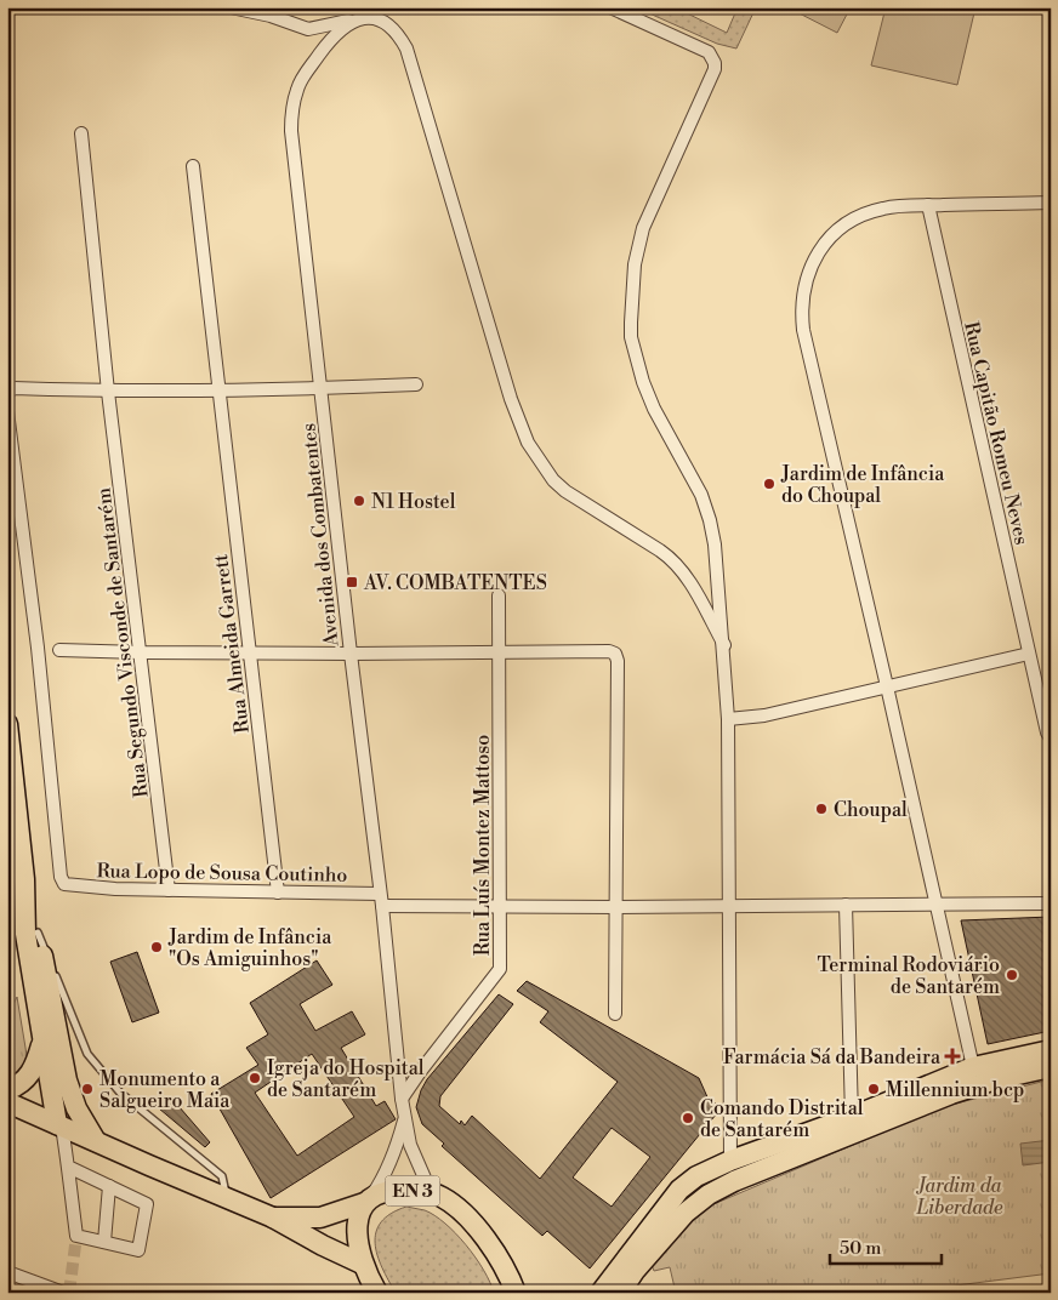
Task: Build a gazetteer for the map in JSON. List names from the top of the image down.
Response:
{
  "streets": {
    "main road": ["EN 3"],
    "street": [
      "Rua Capitão Romeu Neves",
      "Avenida dos Combatentes",
      "Rua Segundo Visconde de Santarém",
      "Rua Almeida Garrett",
      "Rua Luís Montez Mattoso",
      "Rua Lopo de Sousa Coutinho"
    ]
  },
  "crossings": [
    ["Avenida dos Combatentes", "Rua Luís Montez Mattoso"],
    ["Avenida dos Combatentes", "Rua Lopo de Sousa Coutinho"],
    ["Avenida dos Combatentes", "EN 3"],
    ["Rua Segundo Visconde de Santarém", "Rua Lopo de Sousa Coutinho"],
    ["Rua Almeida Garrett", "Rua Lopo de Sousa Coutinho"],
    ["Rua Luís Montez Mattoso", "Rua Lopo de Sousa Coutinho"]
  ],
  "parks": ["Jardim da Liberdade"],
  "places": {
    "other": [
      "Jardim de Infância do Choupal",
      "N1 Hostel",
      "Choupal",
      "Jardim de Infância \"Os Amiguinhos\"",
      "Terminal Rodoviário de Santarém",
      "Igreja do Hospital de Santarém",
      "Monumento a Salgueiro Maia",
      "Millennium bcp",
      "Comando Distrital de Santarém"
    ],
    "transit": ["AV. COMBATENTES"],
    "health": ["Farmácia Sá da Bandeira"]
  },
  "scale_bar": "50 m"
}
